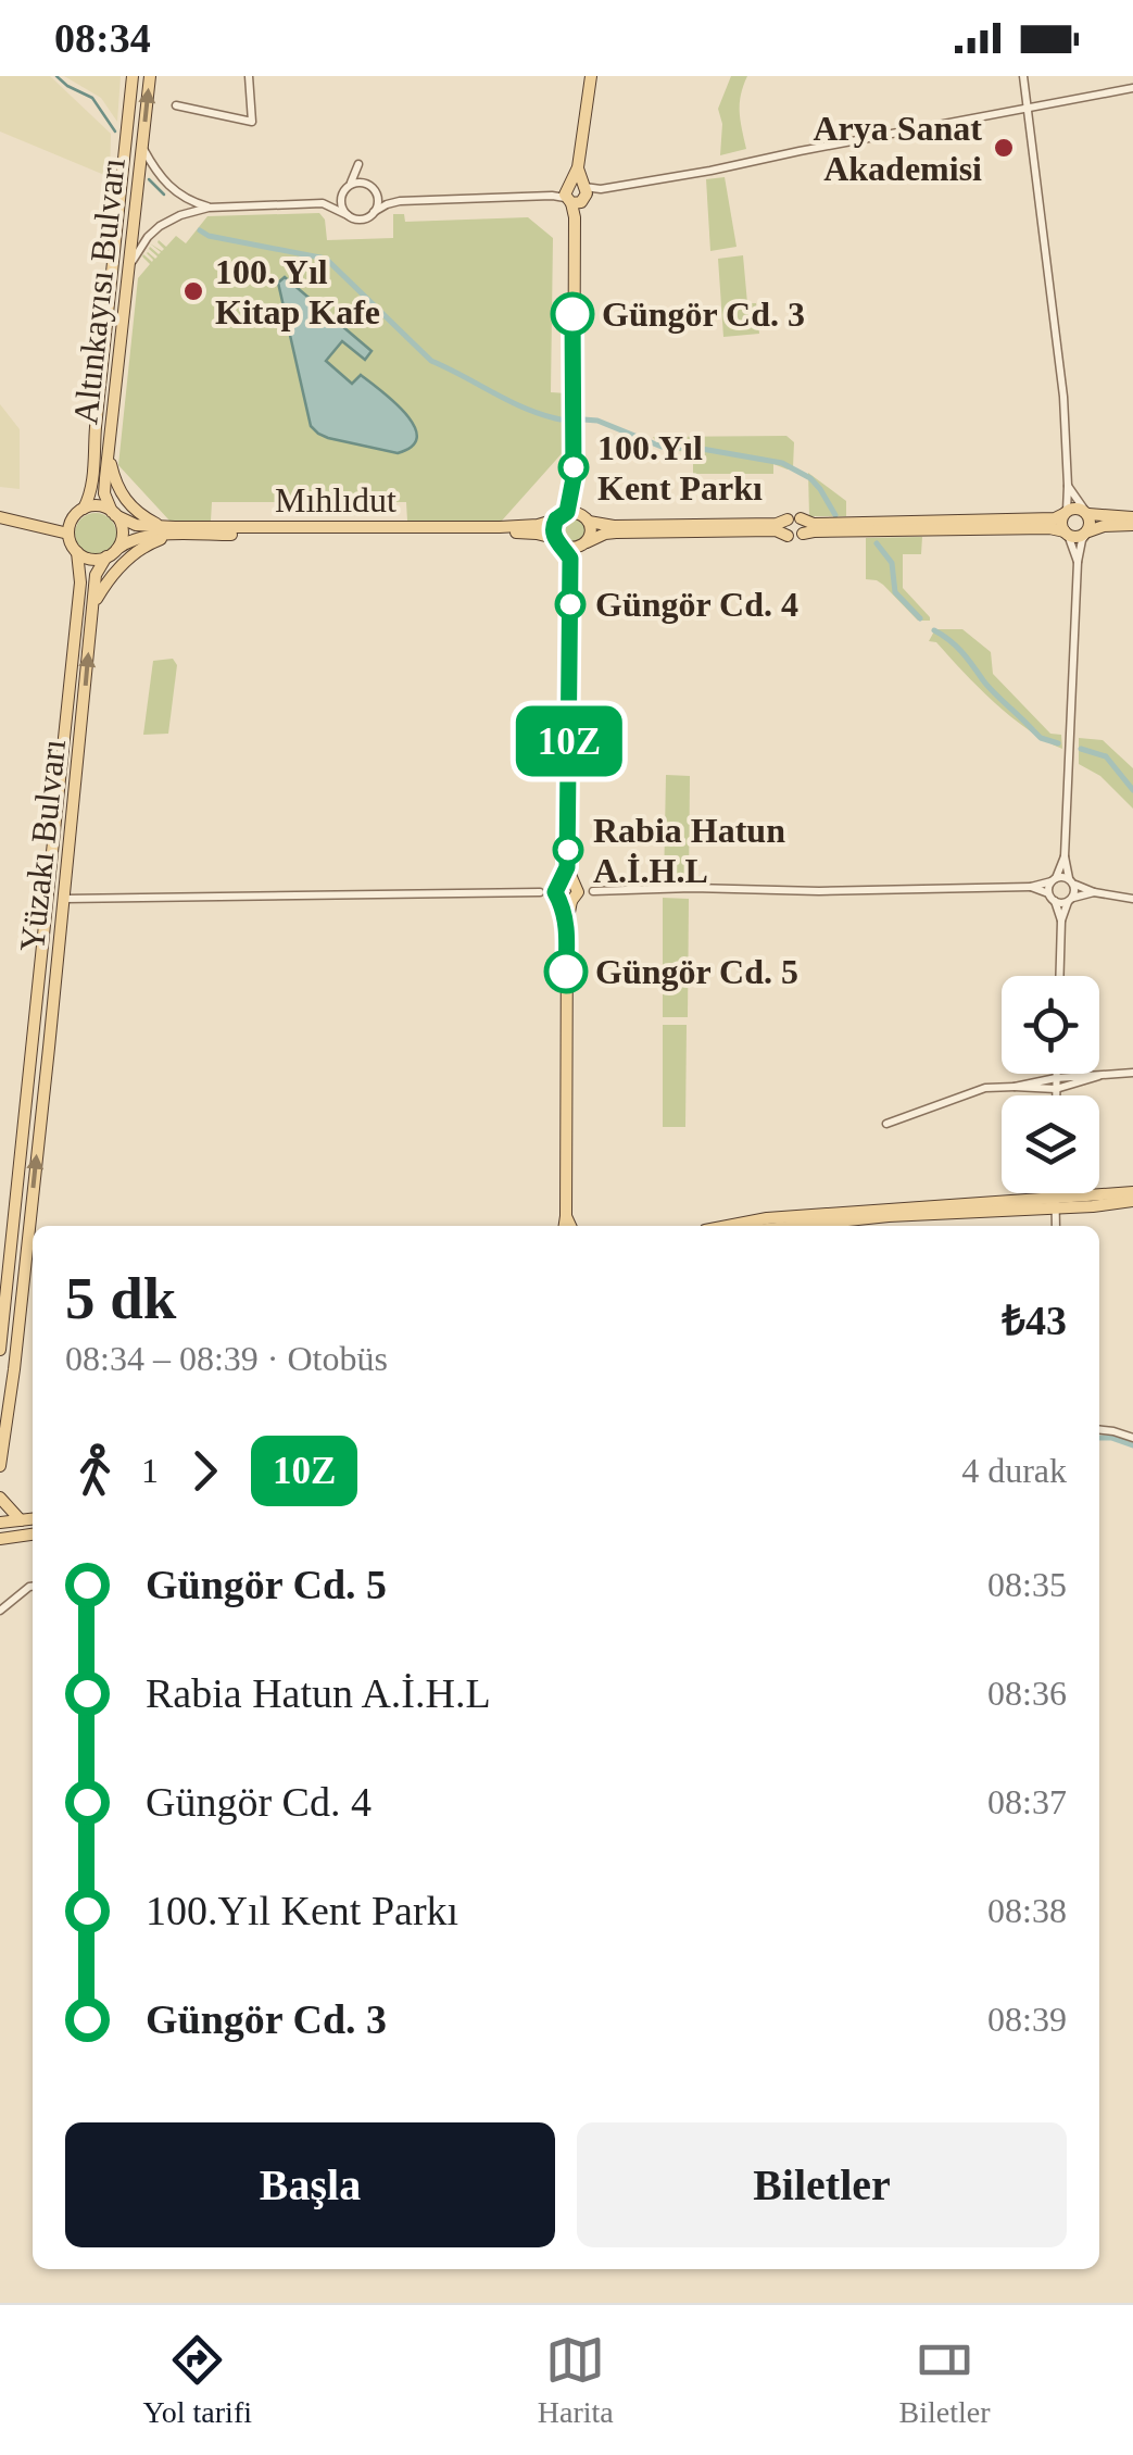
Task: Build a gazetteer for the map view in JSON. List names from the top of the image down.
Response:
{
  "streets": {
    "main road": ["Altınkayısı Bulvarı", "Mıhlıdut", "Yüzakı Bulvarı"]
  },
  "crossings": [
    ["Altınkayısı Bulvarı", "Mıhlıdut"],
    ["Altınkayısı Bulvarı", "Yüzakı Bulvarı"],
    ["Mıhlıdut", "Yüzakı Bulvarı"]
  ],
  "places": [
    "Arya Sanat Akademisi",
    "100. Yıl Kitap Kafe",
    "Güngör Cd. 3",
    "100.Yıl Kent Parkı",
    "Güngör Cd. 4",
    "Rabia Hatun A.İ.H.L",
    "Güngör Cd. 5"
  ],
  "lines": ["bus line 10Z"],
  "page": {
    "status": "08:34",
    "on_map": "10Z",
    "heading": ["5 dk", "08:34 – 08:39 · Otobüs", "₺43"],
    "legs": ["1", "10Z", "4 durak"],
    "list": [
      {
        "name": "Güngör Cd. 5",
        "value": "08:35"
      },
      {
        "name": "Rabia Hatun A.İ.H.L",
        "value": "08:36"
      },
      {
        "name": "Güngör Cd. 4",
        "value": "08:37"
      },
      {
        "name": "100.Yıl Kent Parkı",
        "value": "08:38"
      },
      {
        "name": "Güngör Cd. 3",
        "value": "08:39"
      }
    ],
    "buttons": ["Başla", "Biletler"],
    "tabs": ["Yol tarifi", "Harita", "Biletler"]
  }
}
